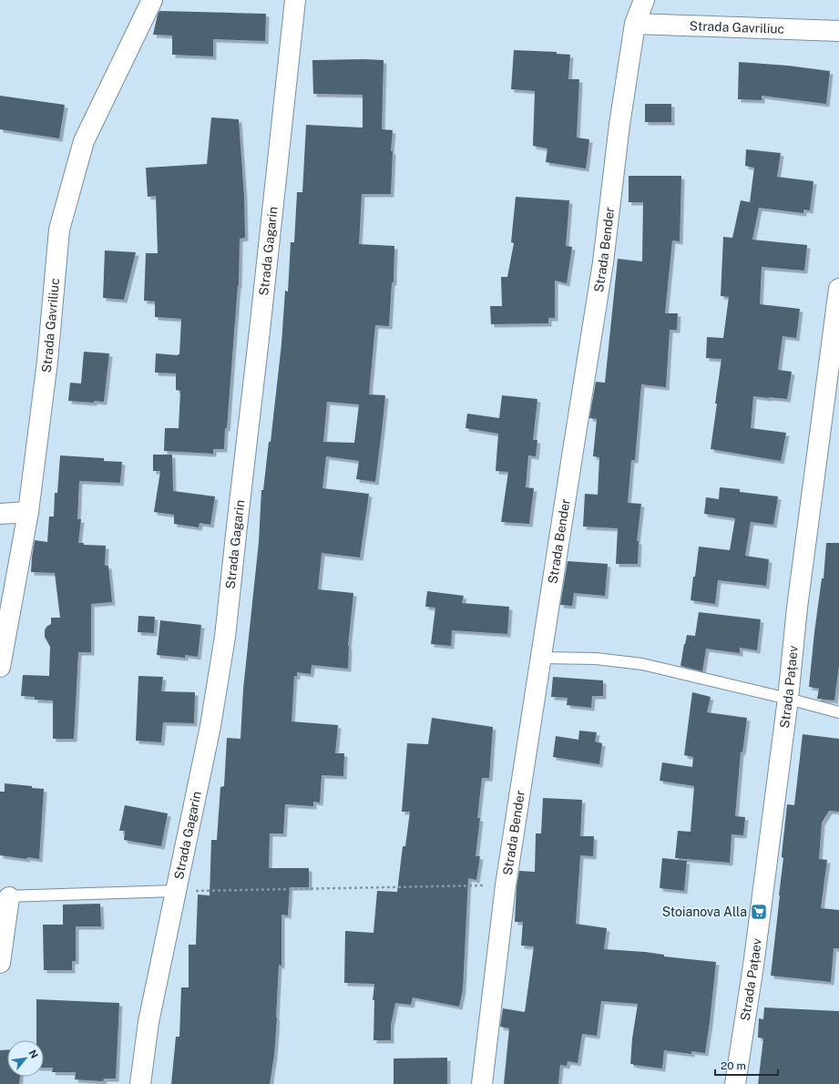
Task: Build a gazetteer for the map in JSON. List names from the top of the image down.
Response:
{
  "streets": {
    "street": [
      "Strada Gavriliuc",
      "Strada Bender",
      "Strada Gagarin",
      "Strada Pațaev"
    ]
  },
  "crossings": [
    ["Strada Gavriliuc", "Strada Bender"]
  ],
  "places": {
    "supermarket": ["Stoianova Alla"]
  },
  "scale_bar": "20 m",
  "north": "top right"
}
